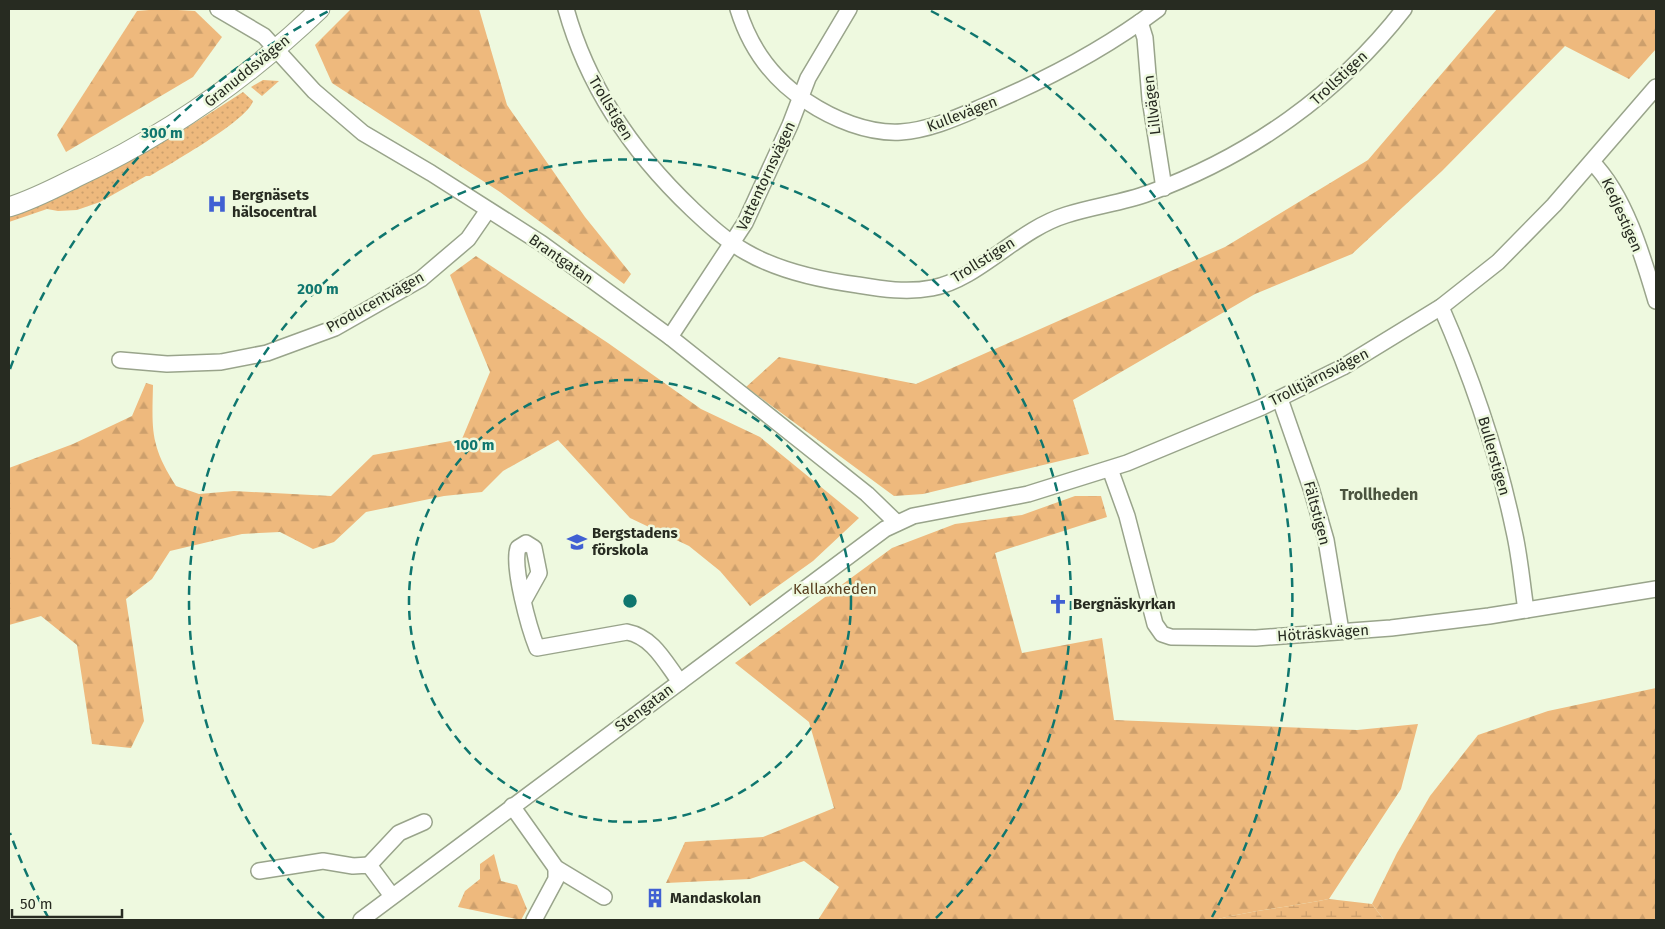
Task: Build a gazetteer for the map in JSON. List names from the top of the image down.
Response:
{
  "streets": {
    "street": [
      "Granuddsvägen",
      "Trollstigen",
      "Lillvägen",
      "Kullevägen",
      "Vattentornsvägen",
      "Kedjestigen",
      "Brantgatan",
      "Producentvägen",
      "Trolltjärnsvägen",
      "Bullerstigen",
      "Fältstigen",
      "Höträskvägen",
      "Stengatan"
    ]
  },
  "crossings": [
    ["Granuddsvägen", "Brantgatan"],
    ["Trollstigen", "Lillvägen"],
    ["Trollstigen", "Vattentornsvägen"],
    ["Lillvägen", "Kullevägen"],
    ["Kullevägen", "Vattentornsvägen"],
    ["Vattentornsvägen", "Brantgatan"],
    ["Kedjestigen", "Trolltjärnsvägen"],
    ["Brantgatan", "Producentvägen"],
    ["Brantgatan", "Trolltjärnsvägen"],
    ["Brantgatan", "Stengatan"],
    ["Trolltjärnsvägen", "Bullerstigen"],
    ["Trolltjärnsvägen", "Fältstigen"],
    ["Trolltjärnsvägen", "Höträskvägen"],
    ["Trolltjärnsvägen", "Stengatan"],
    ["Bullerstigen", "Höträskvägen"],
    ["Fältstigen", "Höträskvägen"]
  ],
  "districts": ["Trollheden"],
  "parks": ["Kallaxheden"],
  "places": {
    "hospital": ["Bergnäsets hälsocentral"],
    "school or university": ["Bergstadens förskola"],
    "church": ["Bergnäskyrkan"],
    "building": ["Mandaskolan"]
  },
  "scale_bar": "50 m",
  "rings": ["300 m", "200 m", "100 m"]
}
